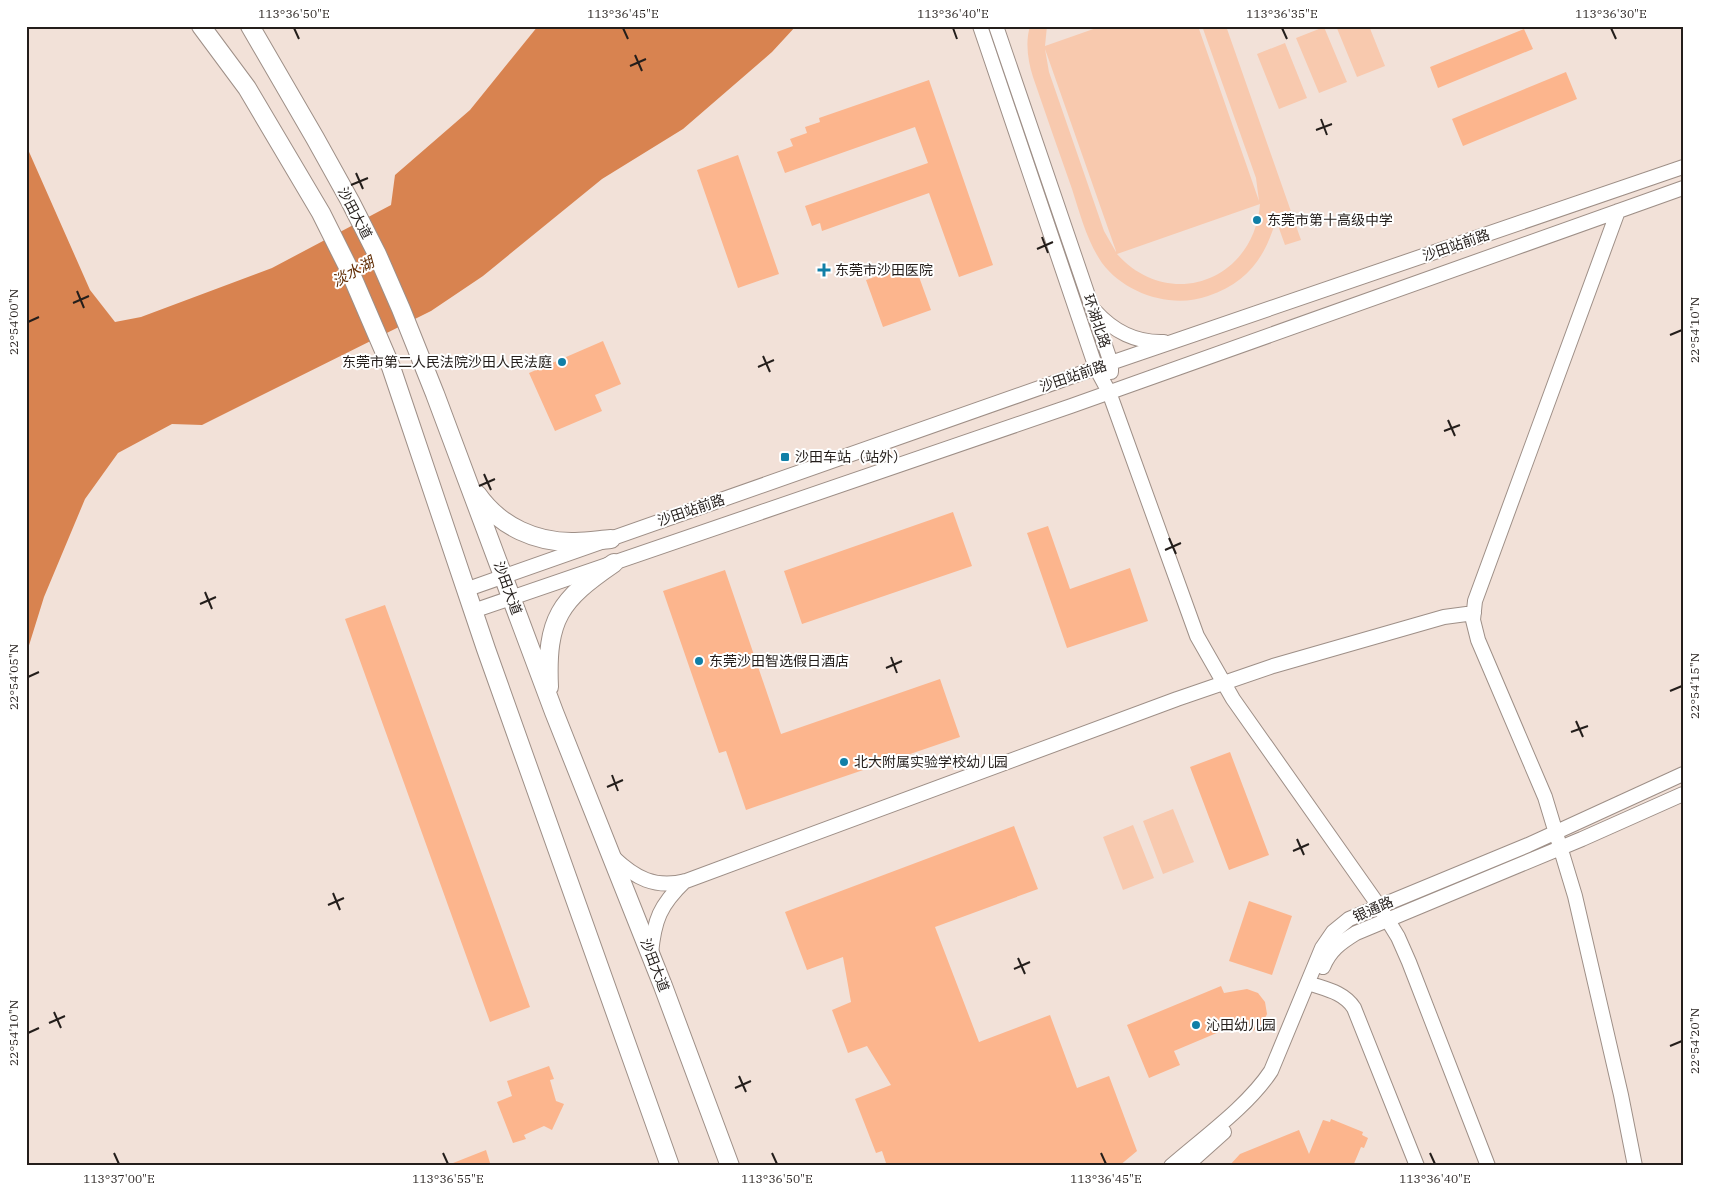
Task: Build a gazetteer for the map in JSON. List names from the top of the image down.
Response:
{
  "streets": {
    "main road": ["沙田大道"],
    "street": ["沙田站前路", "环湖北路", "银通路"]
  },
  "crossings": [
    ["沙田大道", "沙田站前路"],
    ["沙田站前路", "环湖北路"]
  ],
  "water": ["淡水湖"],
  "places": {
    "other": [
      "东莞市第十高级中学",
      "东莞市第二人民法院沙田人民法庭",
      "东莞沙田智选假日酒店",
      "北大附属实验学校幼儿园",
      "沁田幼儿园"
    ],
    "health": ["东莞市沙田医院"],
    "transit": ["沙田车站（站外）"]
  },
  "coordinates": [
    "113°36'50\"E",
    "113°36'45\"E",
    "113°36'40\"E",
    "113°36'35\"E",
    "113°36'30\"E",
    "22°54'00\"N",
    "22°54'10\"N",
    "22°54'05\"N",
    "22°54'15\"N",
    "22°54'20\"N",
    "113°37'00\"E",
    "113°36'55\"E"
  ]
}
